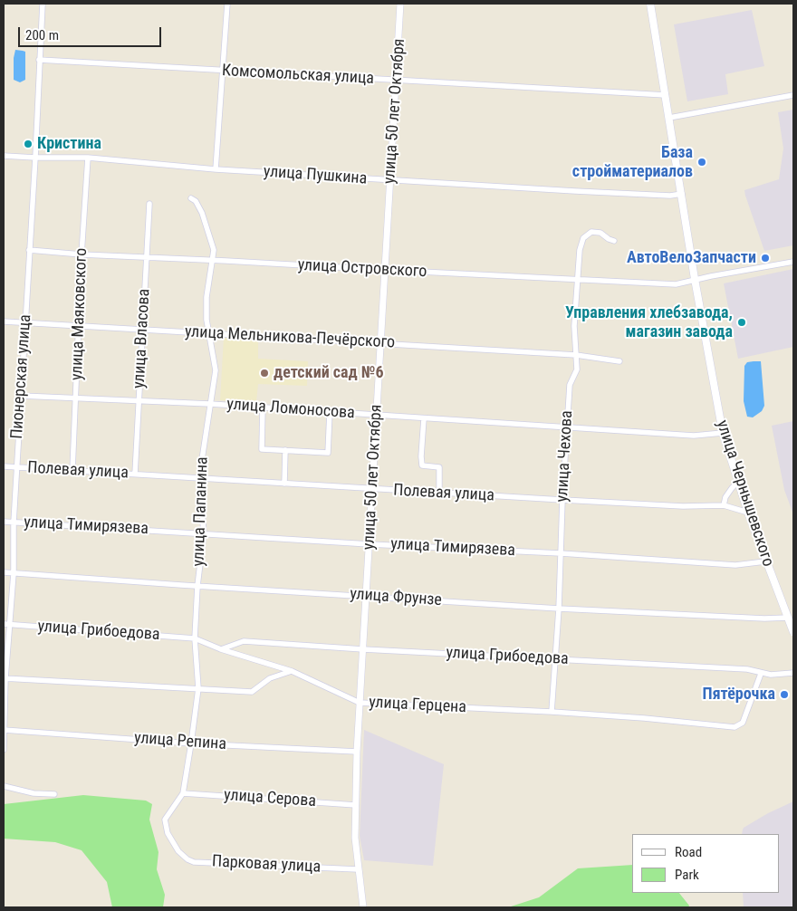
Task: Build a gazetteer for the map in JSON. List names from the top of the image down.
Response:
{
  "streets": {
    "main road": ["улица Чернышевского"],
    "street": [
      "Комсомольская улица",
      "улица 50 лет Октября",
      "улица Пушкина",
      "улица Островского",
      "улица Маяковского",
      "улица Мельникова-Печёрского",
      "улица Власова",
      "Пионерская улица",
      "улица Ломоносова",
      "улица Чехова",
      "Полевая улица",
      "улица Папанина",
      "улица Тимирязева",
      "улица Фрунзе",
      "улица Грибоедова",
      "улица Герцена",
      "улица Репина",
      "улица Серова",
      "Парковая улица"
    ]
  },
  "crossings": [
    ["Комсомольская улица", "улица 50 лет Октября"],
    ["Комсомольская улица", "Пионерская улица"],
    ["Комсомольская улица", "улица Чернышевского"],
    ["улица 50 лет Октября", "улица Пушкина"],
    ["улица 50 лет Октября", "улица Островского"],
    ["улица 50 лет Октября", "улица Мельникова-Печёрского"],
    ["улица 50 лет Октября", "улица Ломоносова"],
    ["улица 50 лет Октября", "Полевая улица"],
    ["улица 50 лет Октября", "улица Тимирязева"],
    ["улица 50 лет Октября", "улица Фрунзе"],
    ["улица 50 лет Октября", "улица Грибоедова"],
    ["улица 50 лет Октября", "улица Герцена"],
    ["улица 50 лет Октября", "улица Репина"],
    ["улица 50 лет Октября", "улица Серова"],
    ["улица 50 лет Октября", "Парковая улица"],
    ["улица Пушкина", "улица Маяковского"],
    ["улица Пушкина", "Пионерская улица"],
    ["улица Пушкина", "улица Чернышевского"],
    ["улица Островского", "улица Маяковского"],
    ["улица Островского", "улица Власова"],
    ["улица Островского", "Пионерская улица"],
    ["улица Островского", "улица Чехова"],
    ["улица Островского", "улица Чернышевского"],
    ["улица Островского", "улица Папанина"],
    ["улица Маяковского", "улица Мельникова-Печёрского"],
    ["улица Маяковского", "улица Ломоносова"],
    ["улица Маяковского", "Полевая улица"],
    ["улица Мельникова-Печёрского", "улица Власова"],
    ["улица Мельникова-Печёрского", "Пионерская улица"],
    ["улица Мельникова-Печёрского", "улица Чехова"],
    ["улица Мельникова-Печёрского", "улица Папанина"],
    ["улица Власова", "улица Ломоносова"],
    ["улица Власова", "Полевая улица"],
    ["Пионерская улица", "улица Ломоносова"],
    ["Пионерская улица", "Полевая улица"],
    ["Пионерская улица", "улица Тимирязева"],
    ["Пионерская улица", "улица Фрунзе"],
    ["Пионерская улица", "улица Грибоедова"],
    ["Пионерская улица", "улица Репина"],
    ["улица Ломоносова", "улица Чехова"],
    ["улица Ломоносова", "улица Чернышевского"],
    ["улица Ломоносова", "улица Папанина"],
    ["улица Чехова", "Полевая улица"],
    ["улица Чехова", "улица Тимирязева"],
    ["улица Чехова", "улица Фрунзе"],
    ["улица Чехова", "улица Грибоедова"],
    ["улица Чехова", "улица Герцена"],
    ["Полевая улица", "улица Чернышевского"],
    ["Полевая улица", "улица Папанина"],
    ["улица Чернышевского", "улица Тимирязева"],
    ["улица Чернышевского", "улица Фрунзе"],
    ["улица Папанина", "улица Тимирязева"],
    ["улица Папанина", "улица Фрунзе"],
    ["улица Папанина", "улица Грибоедова"],
    ["улица Папанина", "улица Герцена"],
    ["улица Папанина", "улица Репина"],
    ["улица Папанина", "улица Серова"],
    ["улица Папанина", "Парковая улица"],
    ["улица Грибоедова", "улица Герцена"]
  ],
  "places": [
    "Кристина",
    "База стройматериалов",
    "АвтоВелоЗапчасти",
    "Управления хлебзавода, магазин завода",
    "детский сад №6",
    "Пятёрочка"
  ],
  "legend": ["Road", "Park"],
  "scale_bar": "200 m"
}
